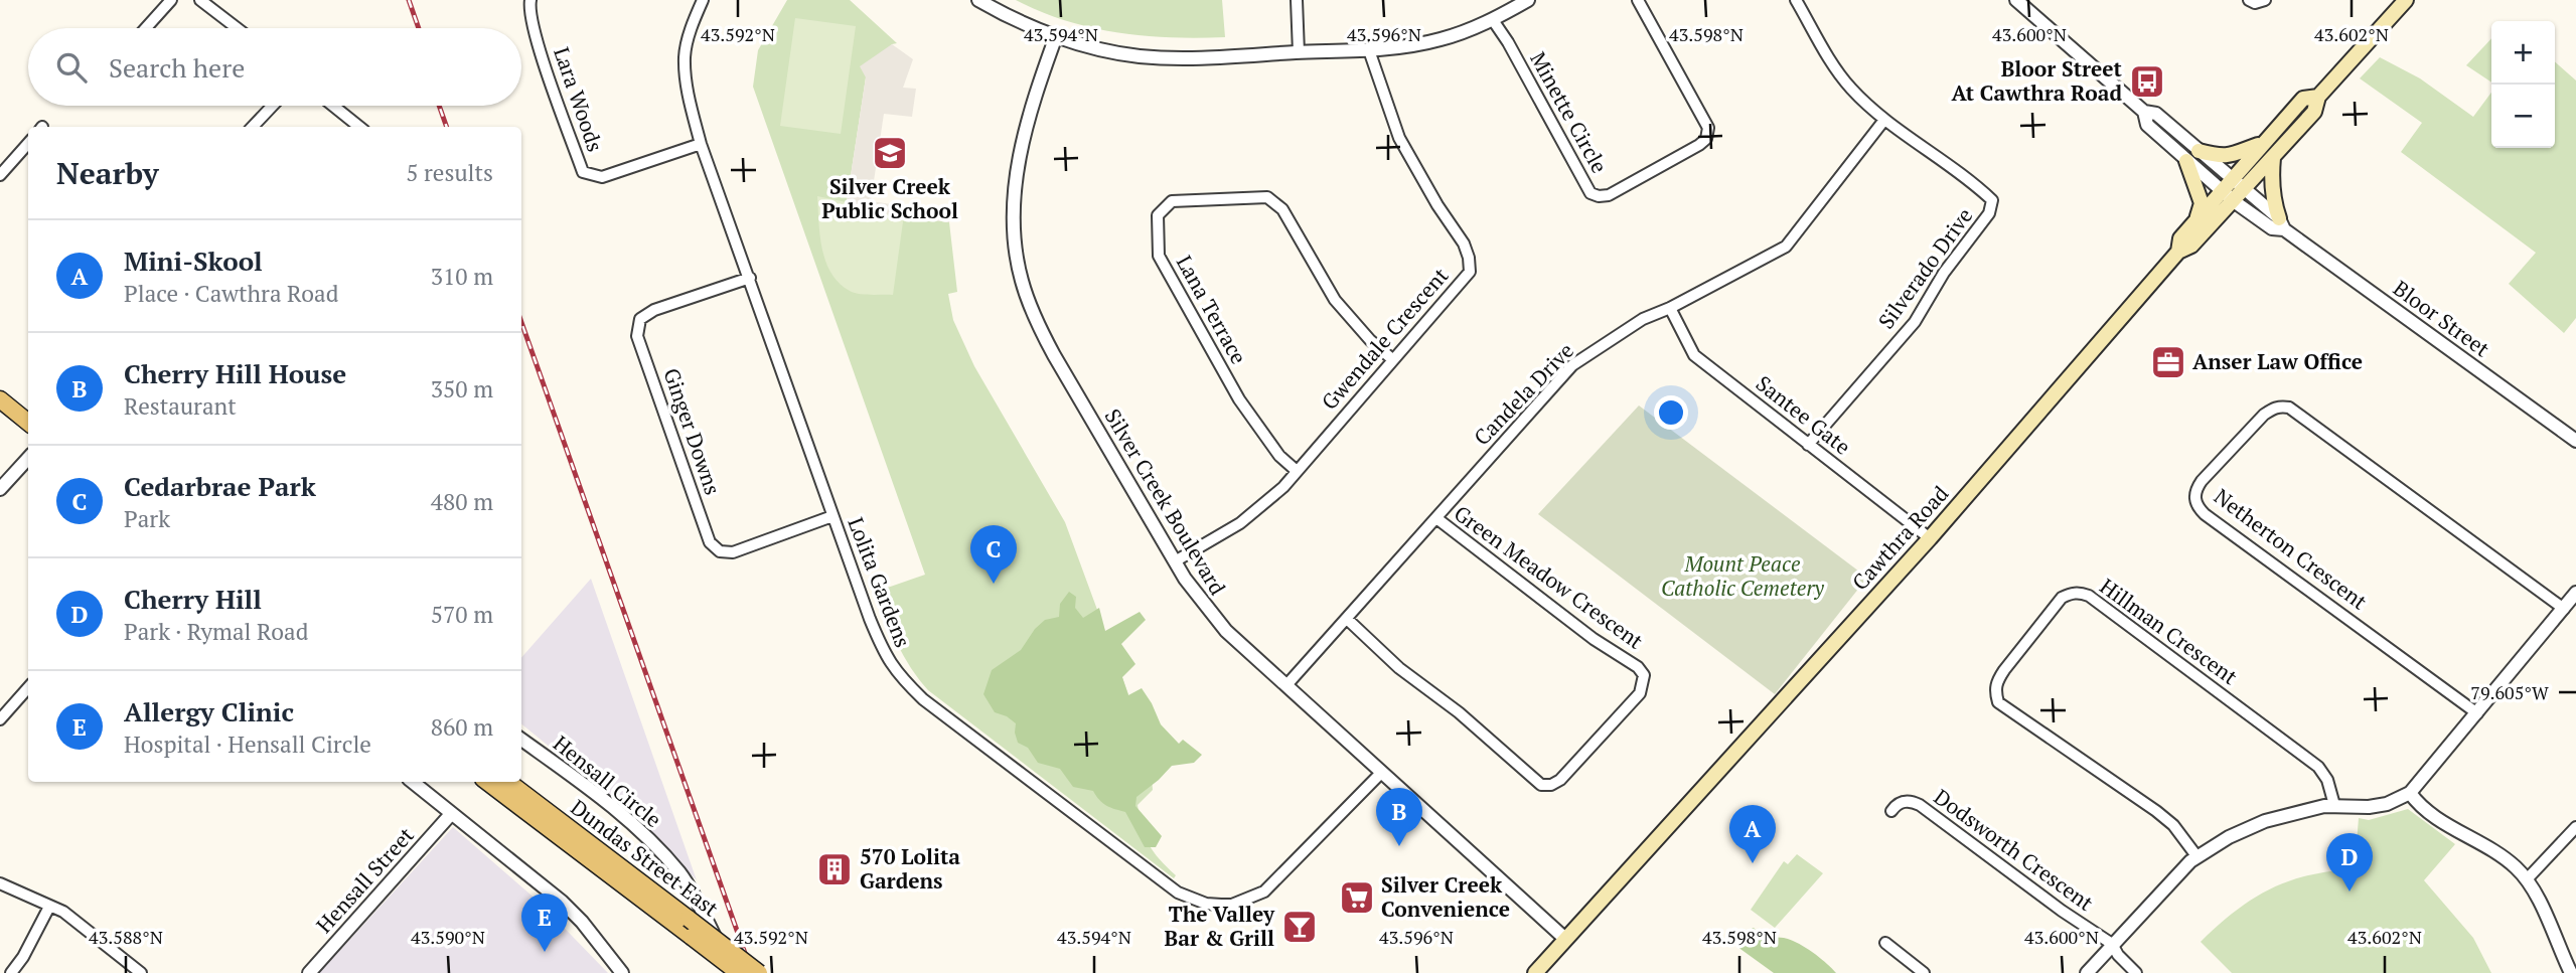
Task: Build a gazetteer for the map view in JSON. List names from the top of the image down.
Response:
{
  "streets": {
    "main road": ["Cawthra Road", "Dundas Street East"],
    "street": [
      "Lara Woods",
      "Minette Circle",
      "Silverado Drive",
      "Lana Terrace",
      "Bloor Street",
      "Gwendale Crescent",
      "Candela Drive",
      "Santee Gate",
      "Ginger Downs",
      "Silver Creek Boulevard",
      "Netherton Crescent",
      "Green Meadow Crescent",
      "Lolita Gardens",
      "Hillman Crescent",
      "Hensall Circle",
      "Dodsworth Crescent",
      "Hensall Street"
    ]
  },
  "crossings": [
    ["Lara Woods", "Lolita Gardens"],
    ["Silverado Drive", "Candela Drive"],
    ["Silverado Drive", "Santee Gate"],
    ["Lana Terrace", "Gwendale Crescent"],
    ["Bloor Street", "Cawthra Road"],
    ["Gwendale Crescent", "Silver Creek Boulevard"],
    ["Candela Drive", "Santee Gate"],
    ["Candela Drive", "Silver Creek Boulevard"],
    ["Candela Drive", "Green Meadow Crescent"],
    ["Santee Gate", "Cawthra Road"],
    ["Ginger Downs", "Lolita Gardens"],
    ["Silver Creek Boulevard", "Cawthra Road"],
    ["Silver Creek Boulevard", "Lolita Gardens"]
  ],
  "parks": ["Mount Peace Catholic Cemetery"],
  "places": {
    "bus stop": ["Bloor Street At Cawthra Road"],
    "school or university": ["Silver Creek Public School"],
    "office": ["Anser Law Office"],
    "building": ["570 Lolita Gardens"],
    "supermarket": ["Silver Creek Convenience"],
    "bar": ["The Valley Bar & Grill"]
  },
  "page": {
    "map_buttons": ["+", "−"],
    "search": "Search here",
    "heading": ["Nearby", "5 results"],
    "list": [
      {
        "mark": "A",
        "name": "Mini-Skool",
        "note": "Place · Cawthra Road",
        "value": "310 m"
      },
      {
        "mark": "B",
        "name": "Cherry Hill House",
        "note": "Restaurant",
        "value": "350 m"
      },
      {
        "mark": "C",
        "name": "Cedarbrae Park",
        "note": "Park",
        "value": "480 m"
      },
      {
        "mark": "D",
        "name": "Cherry Hill",
        "note": "Park · Rymal Road",
        "value": "570 m"
      },
      {
        "mark": "E",
        "name": "Allergy Clinic",
        "note": "Hospital · Hensall Circle",
        "value": "860 m"
      }
    ],
    "pins": [
      "C",
      "B",
      "A",
      "D",
      "E"
    ]
  },
  "coordinates": [
    "43.592°N",
    "43.594°N",
    "43.596°N",
    "43.598°N",
    "43.600°N",
    "43.602°N",
    "79.605°W",
    "43.588°N",
    "43.590°N"
  ]
}
